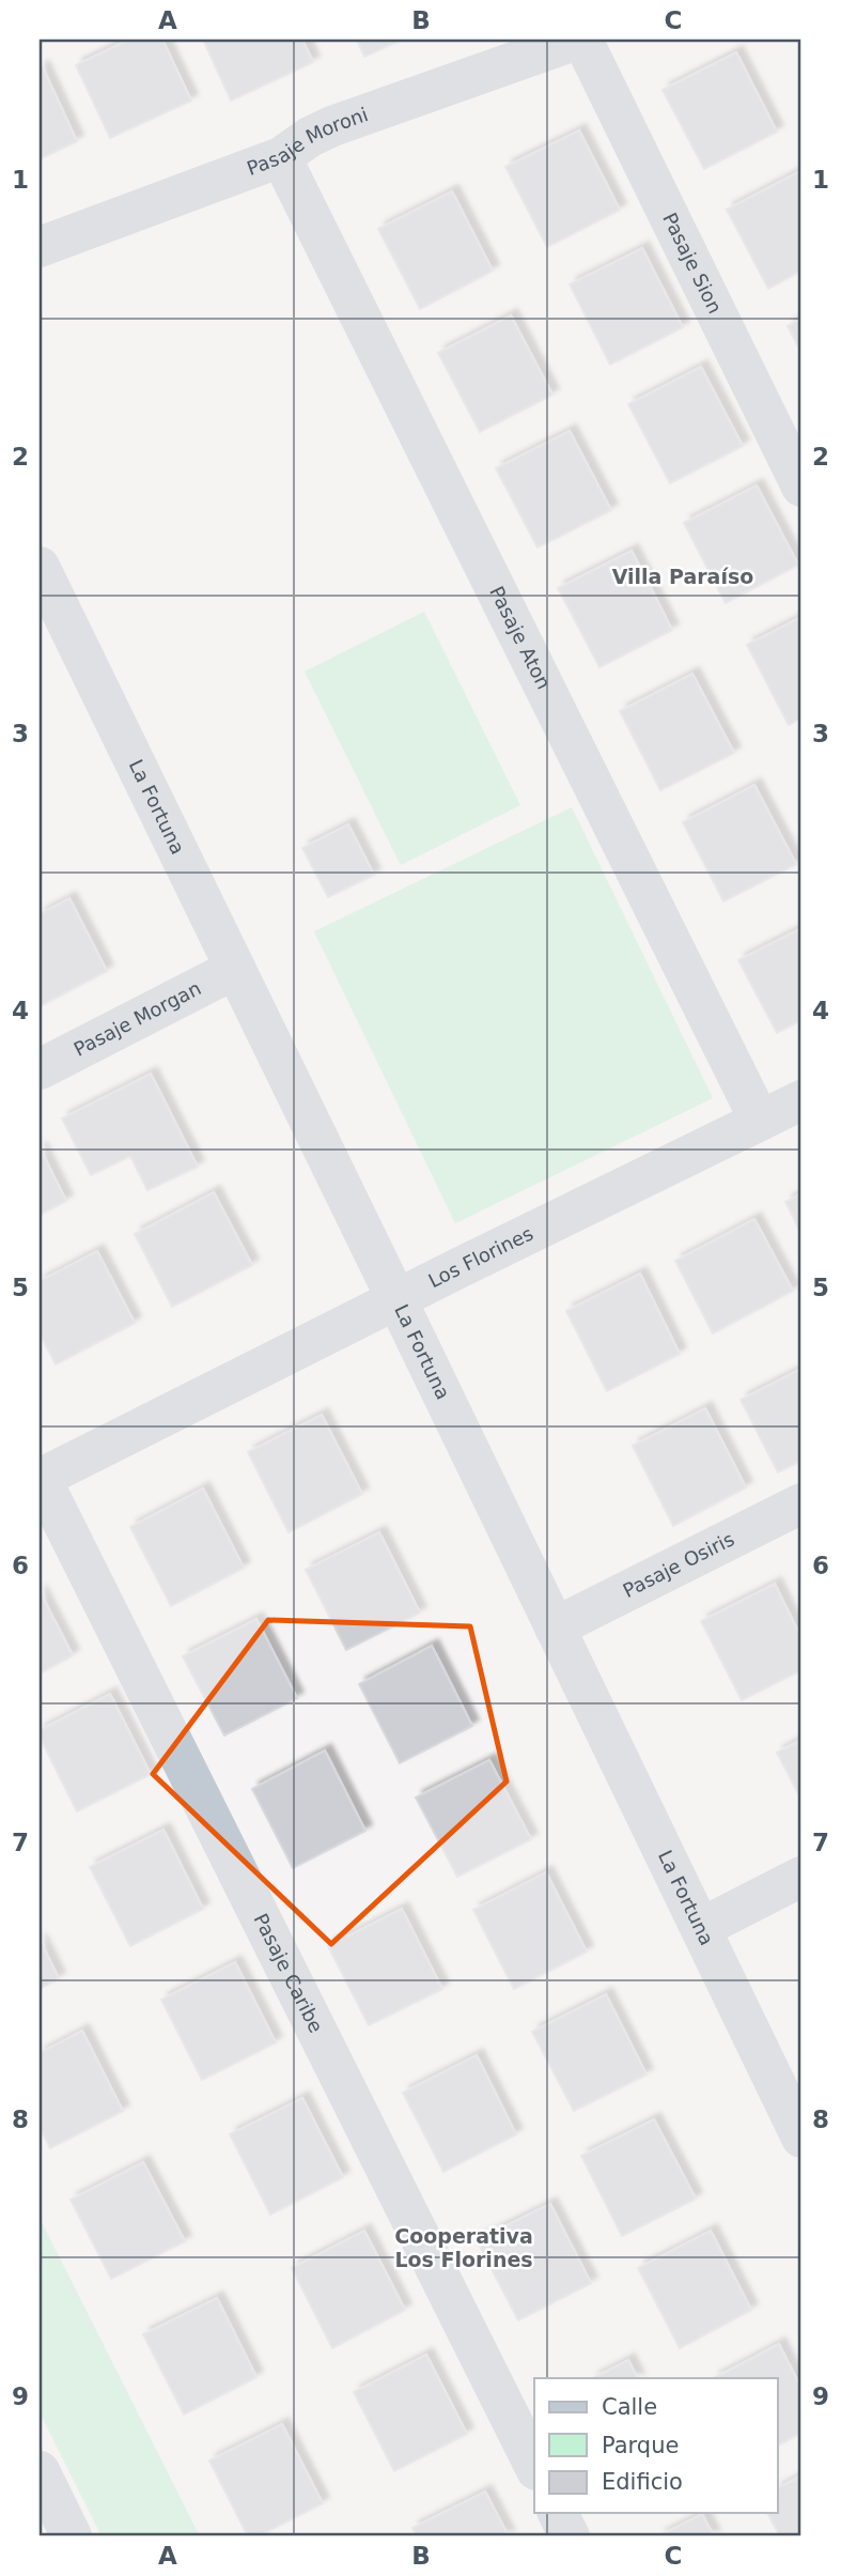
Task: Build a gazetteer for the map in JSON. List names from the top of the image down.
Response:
{
  "streets": {
    "street": [
      "Pasaje Moroni",
      "Pasaje Sion",
      "Pasaje Aton",
      "La Fortuna",
      "Pasaje Morgan",
      "Los Florines",
      "Pasaje Osiris",
      "Pasaje Caribe"
    ]
  },
  "crossings": [
    ["Pasaje Moroni", "Pasaje Sion"],
    ["Pasaje Moroni", "Pasaje Aton"],
    ["Pasaje Aton", "Los Florines"],
    ["La Fortuna", "Pasaje Morgan"],
    ["La Fortuna", "Los Florines"],
    ["La Fortuna", "Pasaje Osiris"],
    ["Los Florines", "Pasaje Caribe"]
  ],
  "districts": ["Villa Paraíso", "Cooperativa Los Florines"],
  "legend": ["Calle", "Parque", "Edificio"],
  "grid": {
    "columns": ["A", "B", "C"],
    "rows": [
      "1",
      "2",
      "3",
      "4",
      "5",
      "6",
      "7",
      "8",
      "9"
    ]
  }
}
